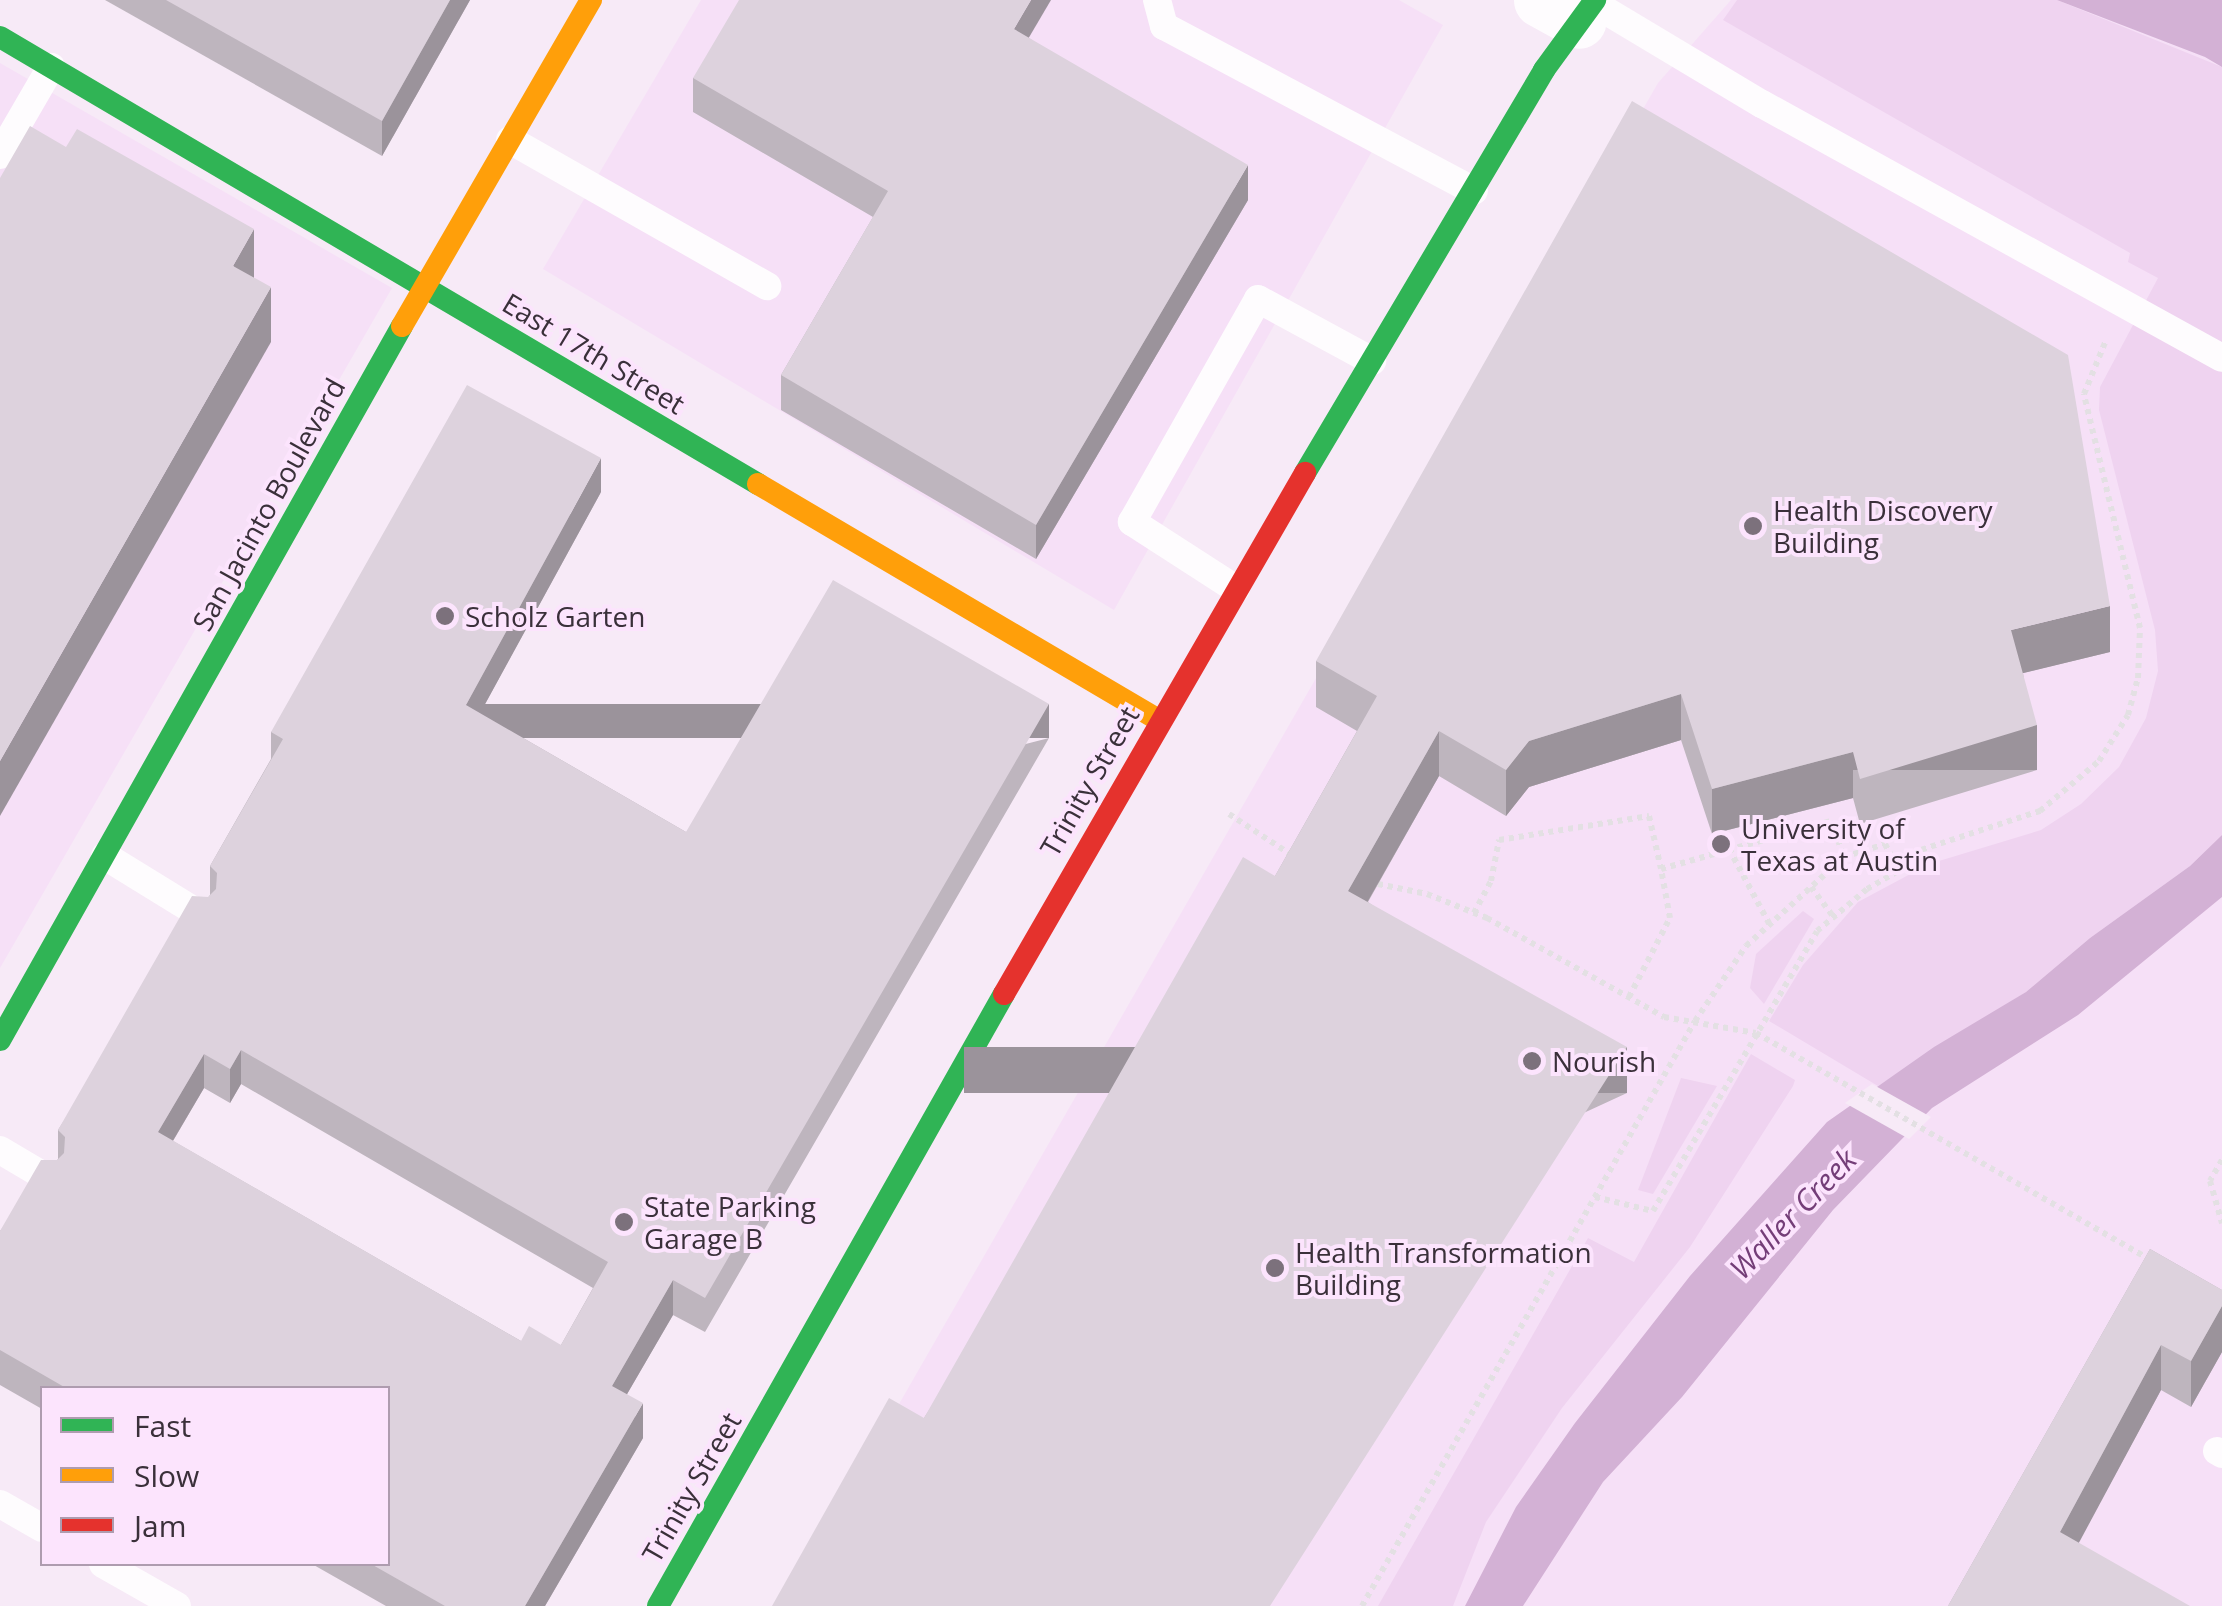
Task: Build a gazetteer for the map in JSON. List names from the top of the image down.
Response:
{
  "streets": {
    "main road": ["East 17th Street", "San Jacinto Boulevard", "Trinity Street"]
  },
  "crossings": [
    ["East 17th Street", "San Jacinto Boulevard"],
    ["East 17th Street", "Trinity Street"]
  ],
  "water": ["Waller Creek"],
  "places": [
    "Health Discovery Building",
    "Scholz Garten",
    "University of Texas at Austin",
    "Nourish",
    "State Parking Garage B",
    "Health Transformation Building"
  ],
  "legend": ["Fast", "Slow", "Jam"]
}
